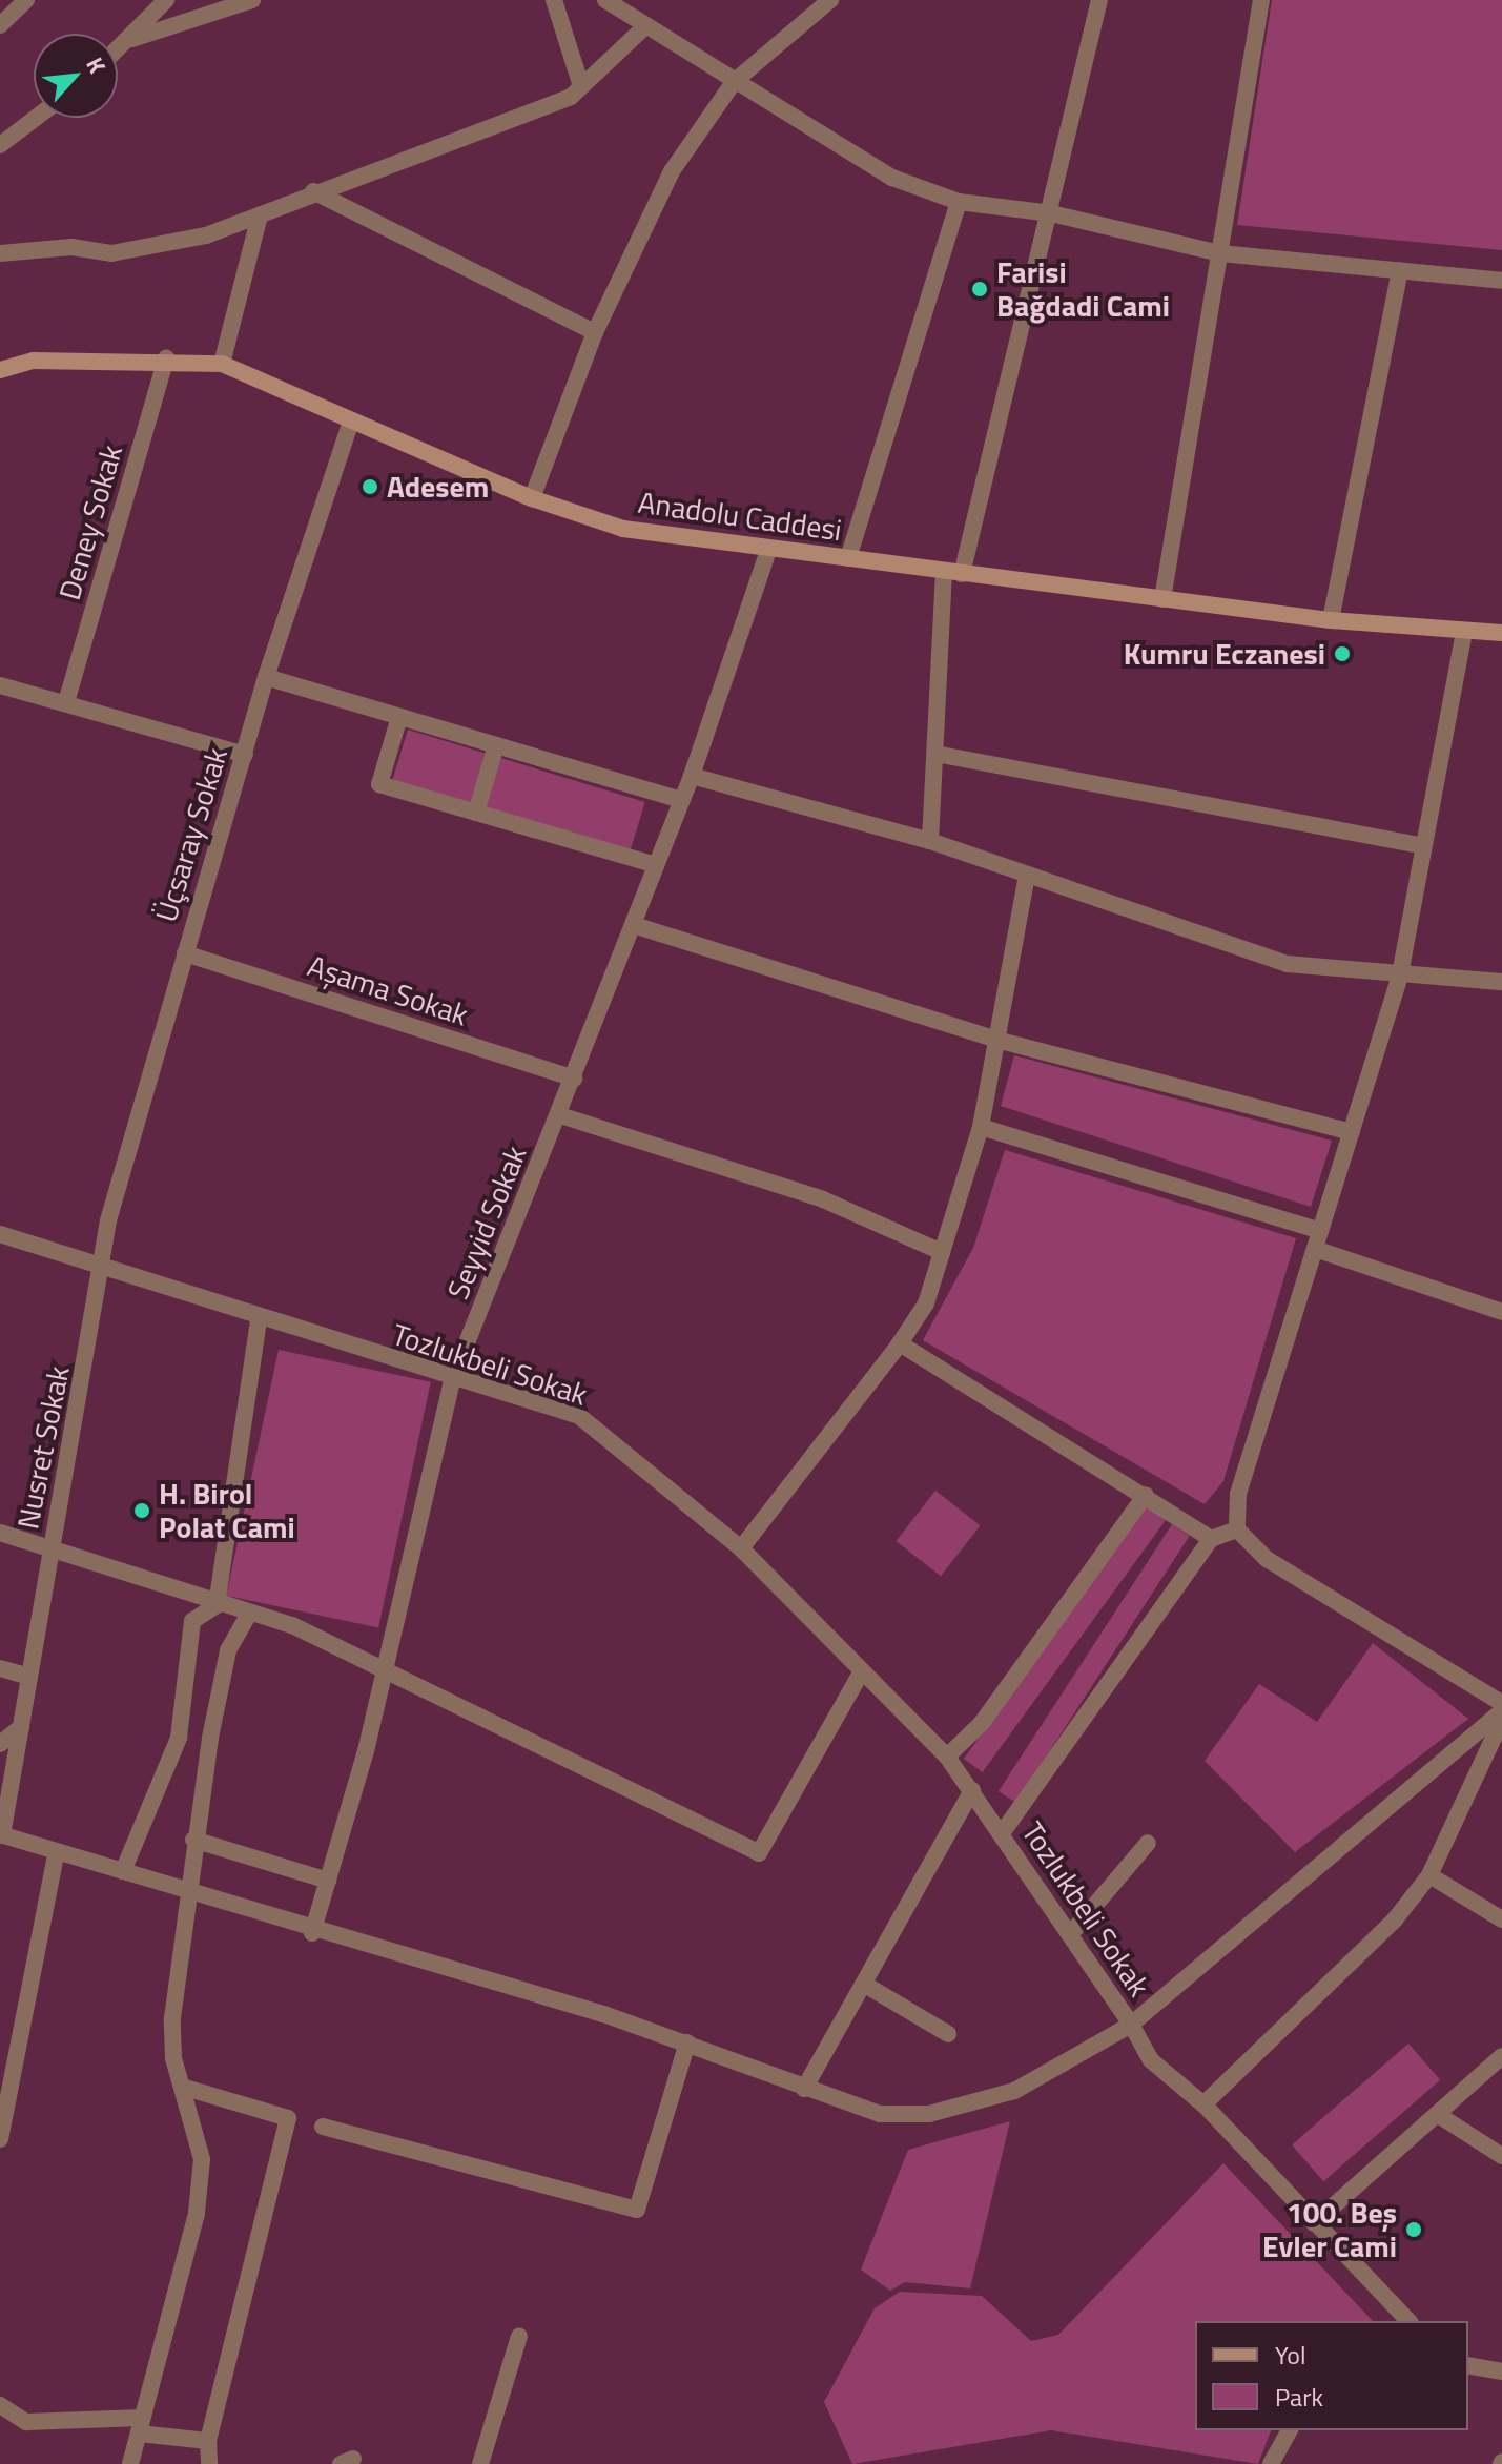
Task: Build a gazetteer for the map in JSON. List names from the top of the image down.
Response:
{
  "streets": {
    "street": [
      "Anadolu Caddesi",
      "Deney Sokak",
      "Üçsaray Sokak",
      "Aşama Sokak",
      "Seyyid Sokak",
      "Tozlukbeli Sokak",
      "Nusret Sokak"
    ]
  },
  "crossings": [
    ["Anadolu Caddesi", "Deney Sokak"],
    ["Anadolu Caddesi", "Üçsaray Sokak"],
    ["Anadolu Caddesi", "Seyyid Sokak"],
    ["Üçsaray Sokak", "Aşama Sokak"],
    ["Üçsaray Sokak", "Tozlukbeli Sokak"],
    ["Üçsaray Sokak", "Nusret Sokak"],
    ["Aşama Sokak", "Seyyid Sokak"],
    ["Seyyid Sokak", "Tozlukbeli Sokak"],
    ["Tozlukbeli Sokak", "Nusret Sokak"]
  ],
  "places": [
    "Farisi Bağdadi Cami",
    "Adesem",
    "Kumru Eczanesi",
    "H. Birol Polat Cami",
    "100. Beş Evler Cami"
  ],
  "legend": ["Yol", "Park"],
  "north": "top right"
}
